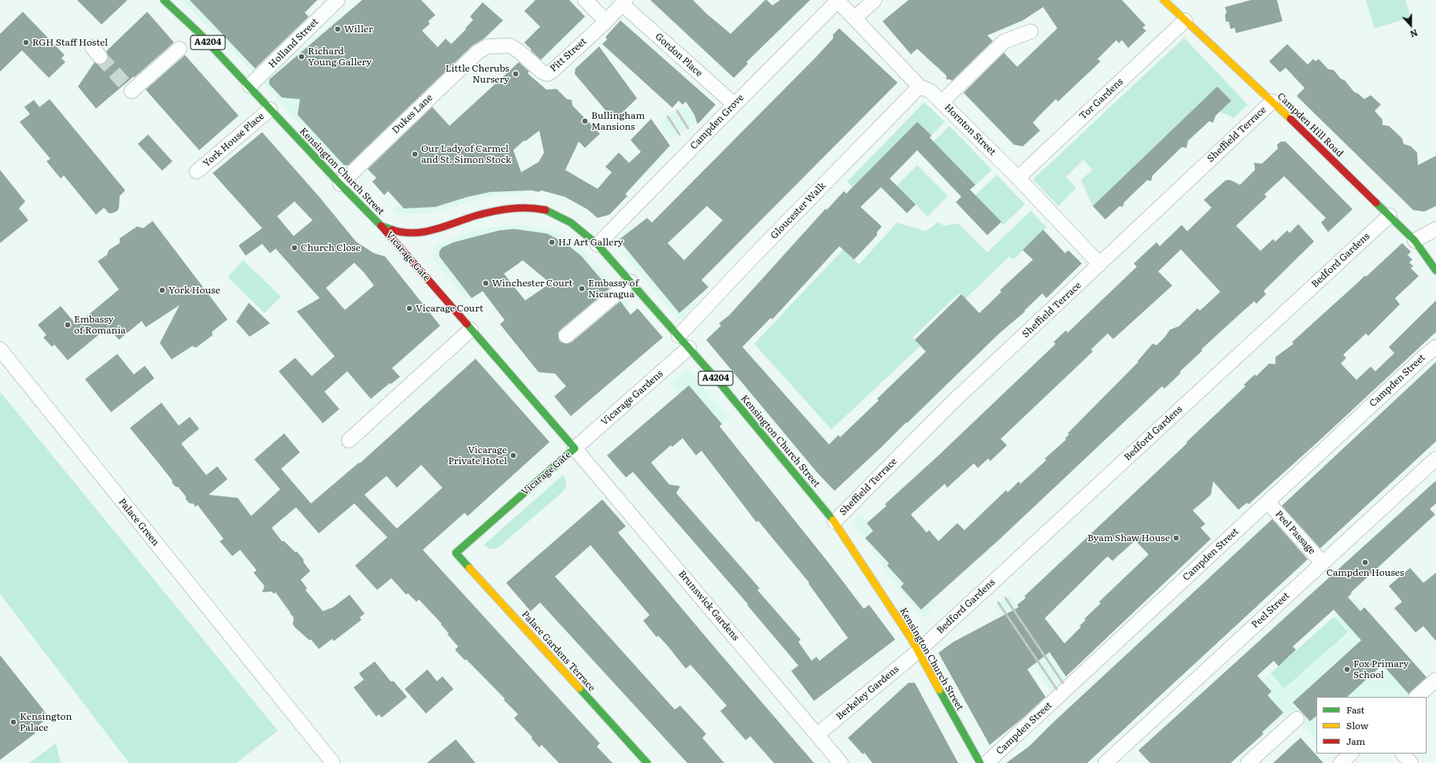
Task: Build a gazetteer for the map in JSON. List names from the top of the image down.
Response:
{
  "streets": {
    "main road": [
      "A4204",
      "Campden Hill Road",
      "Kensington Church Street",
      "Vicarage Gate",
      "Palace Gardens Terrace"
    ],
    "street": [
      "Holland Street",
      "Pitt Street",
      "Gordon Place",
      "Tor Gardens",
      "Dukes Lane",
      "Campden Grove",
      "Hornton Street",
      "Sheffield Terrace",
      "York House Place",
      "Gloucester Walk",
      "Bedford Gardens",
      "Campden Street",
      "Vicarage Gardens",
      "Palace Green",
      "Peel Passage",
      "Brunswick Gardens",
      "Peel Street",
      "Berkeley Gardens"
    ]
  },
  "crossings": [
    ["Holland Street", "Kensington Church Street"],
    ["Pitt Street", "Gordon Place"],
    ["Pitt Street", "Dukes Lane"],
    ["Gordon Place", "Campden Grove"],
    ["Tor Gardens", "Campden Hill Road"],
    ["Tor Gardens", "Hornton Street"],
    ["Dukes Lane", "Kensington Church Street"],
    ["Campden Grove", "Hornton Street"],
    ["Campden Grove", "Kensington Church Street"],
    ["Campden Hill Road", "Sheffield Terrace"],
    ["Campden Hill Road", "Bedford Gardens"],
    ["Hornton Street", "Sheffield Terrace"],
    ["Hornton Street", "Gloucester Walk"],
    ["Sheffield Terrace", "Kensington Church Street"],
    ["York House Place", "Kensington Church Street"],
    ["Kensington Church Street", "Gloucester Walk"],
    ["Kensington Church Street", "Vicarage Gate"],
    ["Kensington Church Street", "Bedford Gardens"],
    ["Kensington Church Street", "Vicarage Gardens"],
    ["Kensington Church Street", "Berkeley Gardens"],
    ["Vicarage Gate", "Vicarage Gardens"],
    ["Vicarage Gate", "Brunswick Gardens"],
    ["Vicarage Gate", "Palace Gardens Terrace"],
    ["Bedford Gardens", "Berkeley Gardens"],
    ["Campden Street", "Peel Passage"],
    ["Vicarage Gardens", "Brunswick Gardens"],
    ["Peel Passage", "Peel Street"],
    ["Brunswick Gardens", "Berkeley Gardens"]
  ],
  "places": [
    "Willer",
    "RGH Staff Hostel",
    "Richard Young Gallery",
    "Little Cherubs Nursery",
    "Bullingham Mansions",
    "Our Lady of Carmel and St. Simon Stock",
    "HJ Art Gallery",
    "Church Close",
    "Winchester Court",
    "Embassy of Nicaragua",
    "York House",
    "Vicarage Court",
    "Embassy of Romania",
    "Vicarage Private Hotel",
    "Byam Shaw House",
    "Campden Houses",
    "Fox Primary School",
    "Kensington Palace"
  ],
  "legend": ["Fast", "Slow", "Jam"],
  "north": "bottom"
}
